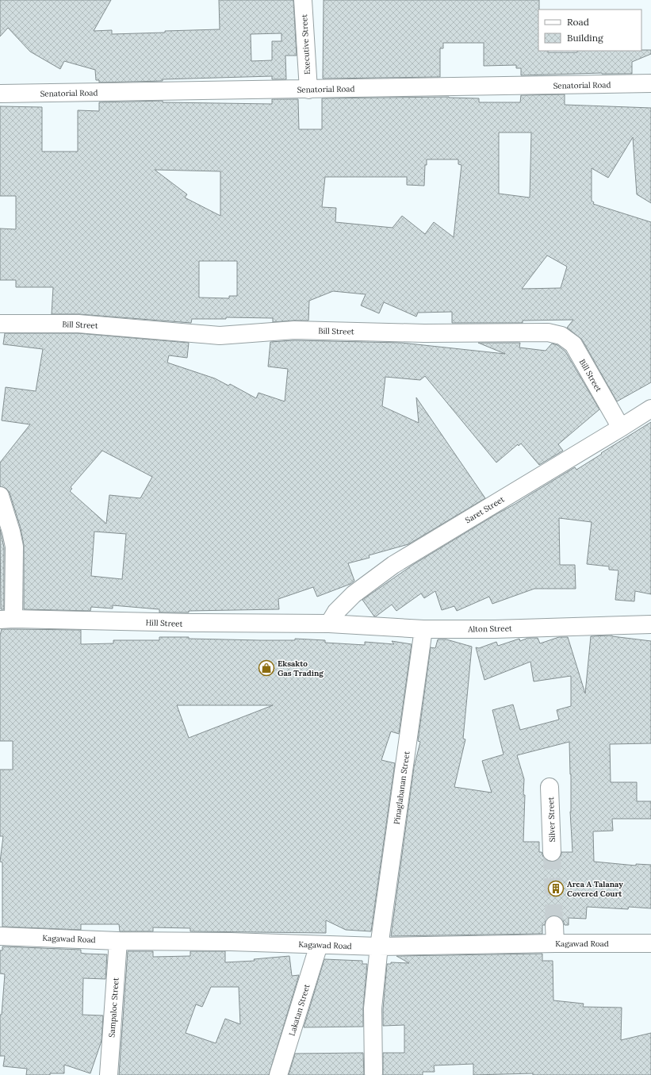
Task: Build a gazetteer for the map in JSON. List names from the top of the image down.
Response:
{
  "streets": {
    "street": [
      "Executive Street",
      "Senatorial Road",
      "Bill Street",
      "Saret Street",
      "Hill Street",
      "Alton Street",
      "Pinaglabanan Street",
      "Silver Street",
      "Kagawad Road",
      "Sampaloc Street",
      "Lakatan Street"
    ]
  },
  "crossings": [
    ["Executive Street", "Senatorial Road"],
    ["Bill Street", "Saret Street"],
    ["Saret Street", "Hill Street"],
    ["Saret Street", "Alton Street"],
    ["Hill Street", "Alton Street"],
    ["Alton Street", "Pinaglabanan Street"],
    ["Pinaglabanan Street", "Kagawad Road"],
    ["Kagawad Road", "Sampaloc Street"],
    ["Kagawad Road", "Lakatan Street"]
  ],
  "places": {
    "shop": ["Eksakto Gas Trading"],
    "building": ["Area A Talanay Covered Court"]
  },
  "legend": ["Road", "Building"]
}
